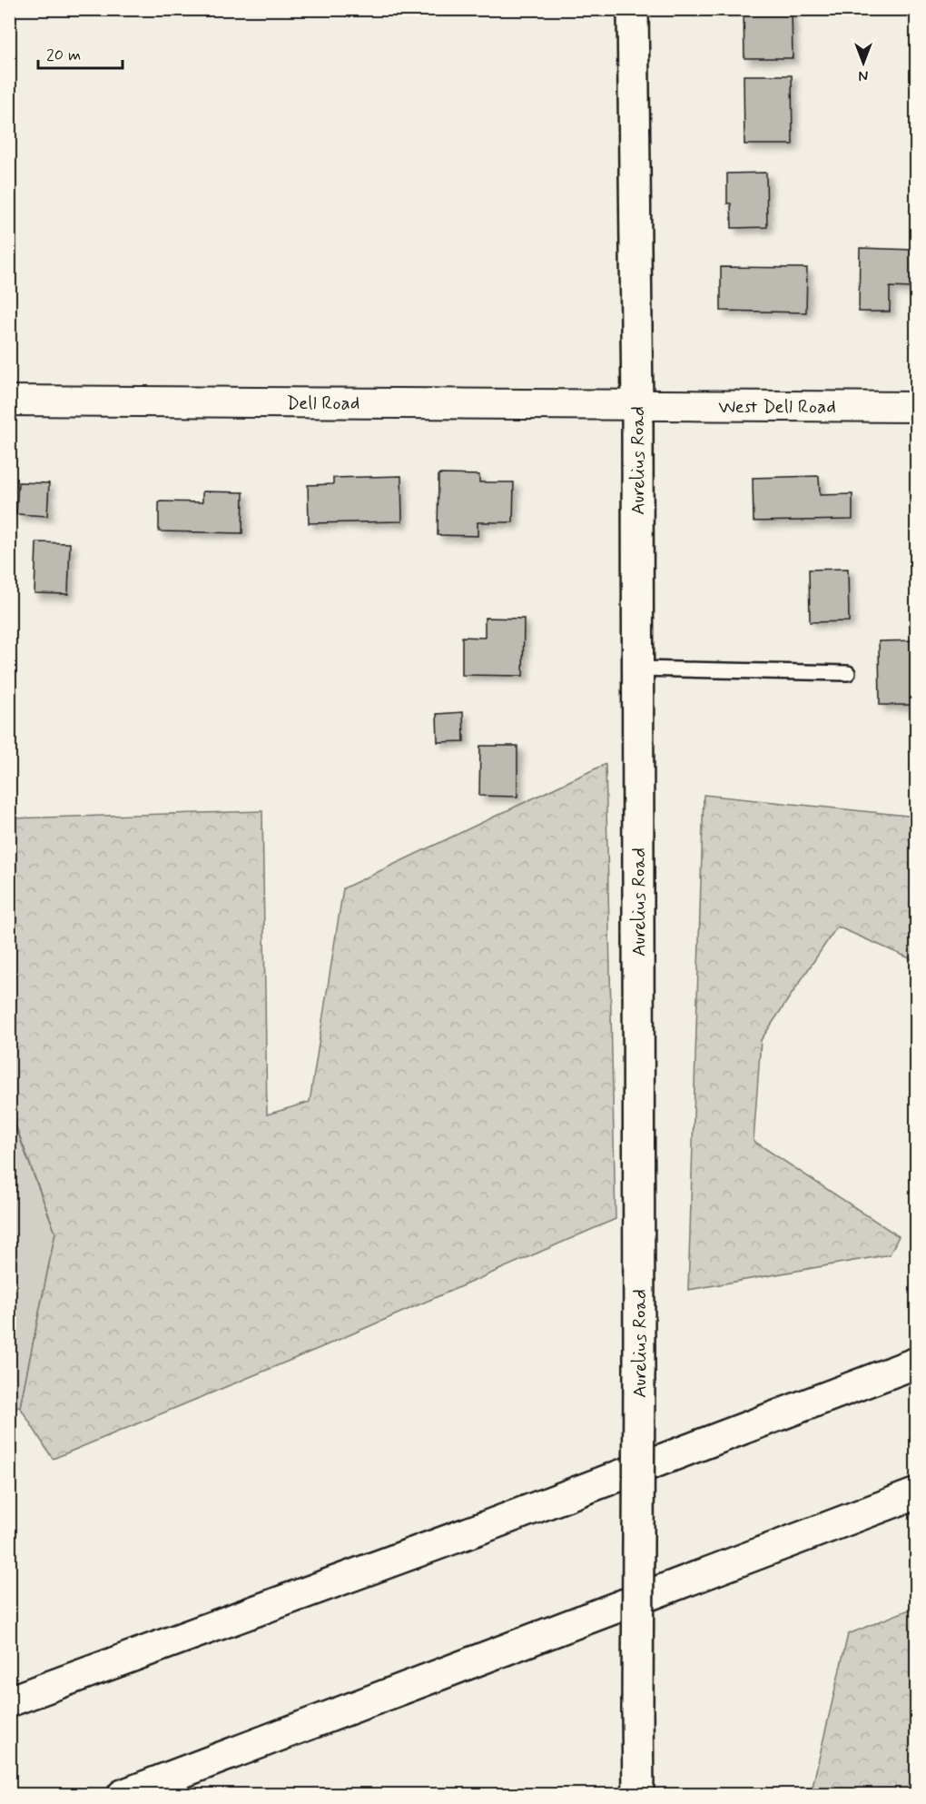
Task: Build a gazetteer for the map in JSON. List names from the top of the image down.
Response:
{
  "streets": {
    "main road": ["Aurelius Road"],
    "street": ["Dell Road", "West Dell Road"]
  },
  "crossings": [
    ["Dell Road", "West Dell Road"],
    ["Dell Road", "Aurelius Road"],
    ["West Dell Road", "Aurelius Road"]
  ],
  "scale_bar": "20 m",
  "north": "bottom"
}
